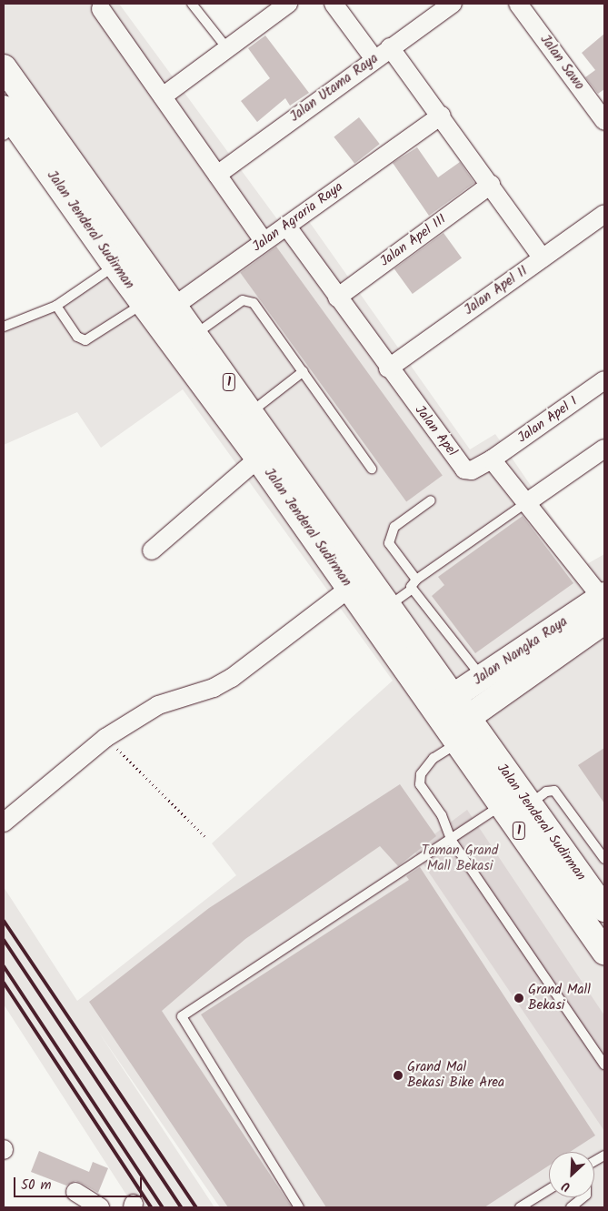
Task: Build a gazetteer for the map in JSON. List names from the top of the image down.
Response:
{
  "streets": {
    "main road": ["Jalan Jenderal Sudirman", "1", "Jalan Nangka Raya"],
    "street": [
      "Jalan Sawo",
      "Jalan Utama Raya",
      "Jalan Agraria Raya",
      "Jalan Apel III",
      "Jalan Apel II",
      "Jalan Apel I",
      "Jalan Apel"
    ]
  },
  "crossings": [
    ["Jalan Agraria Raya", "Jalan Jenderal Sudirman"],
    ["Jalan Agraria Raya", "Jalan Apel"],
    ["Jalan Jenderal Sudirman", "Jalan Nangka Raya"],
    ["Jalan Apel III", "Jalan Apel"],
    ["Jalan Apel II", "Jalan Apel"],
    ["Jalan Apel I", "Jalan Apel"]
  ],
  "parks": ["Taman Grand Mall Bekasi"],
  "places": ["Grand Mall Bekasi", "Grand Mal Bekasi Bike Area"],
  "scale_bar": "50 m",
  "north": "bottom left"
}
